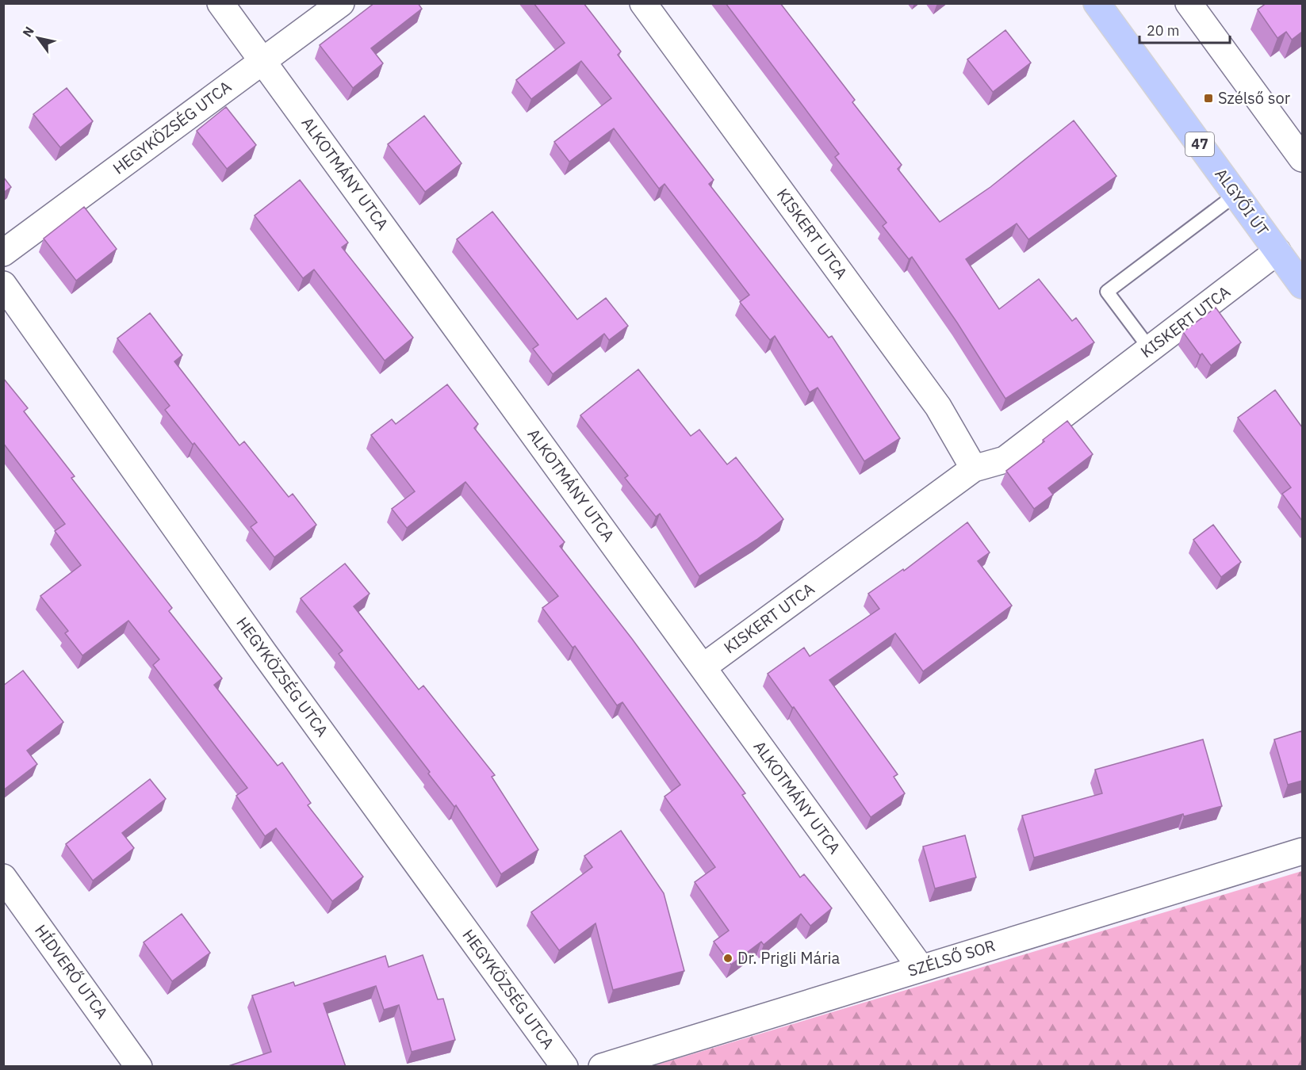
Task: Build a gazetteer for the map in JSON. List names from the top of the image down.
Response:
{
  "streets": {
    "main road": ["47", "ALGYŐI ÚT"],
    "street": [
      "HEGYKÖZSÉG UTCA",
      "ALKOTMÁNY UTCA",
      "KISKERT UTCA",
      "SZÉLSŐ SOR",
      "HÍDVERŐ UTCA"
    ]
  },
  "crossings": [
    ["HEGYKÖZSÉG UTCA", "ALKOTMÁNY UTCA"],
    ["ALKOTMÁNY UTCA", "KISKERT UTCA"],
    ["ALKOTMÁNY UTCA", "SZÉLSŐ SOR"],
    ["ALGYŐI ÚT", "KISKERT UTCA"]
  ],
  "places": {
    "transit": ["Szélső sor"],
    "other": ["Dr. Prigli Mária"]
  },
  "scale_bar": "20 m",
  "north": "top left"
}
